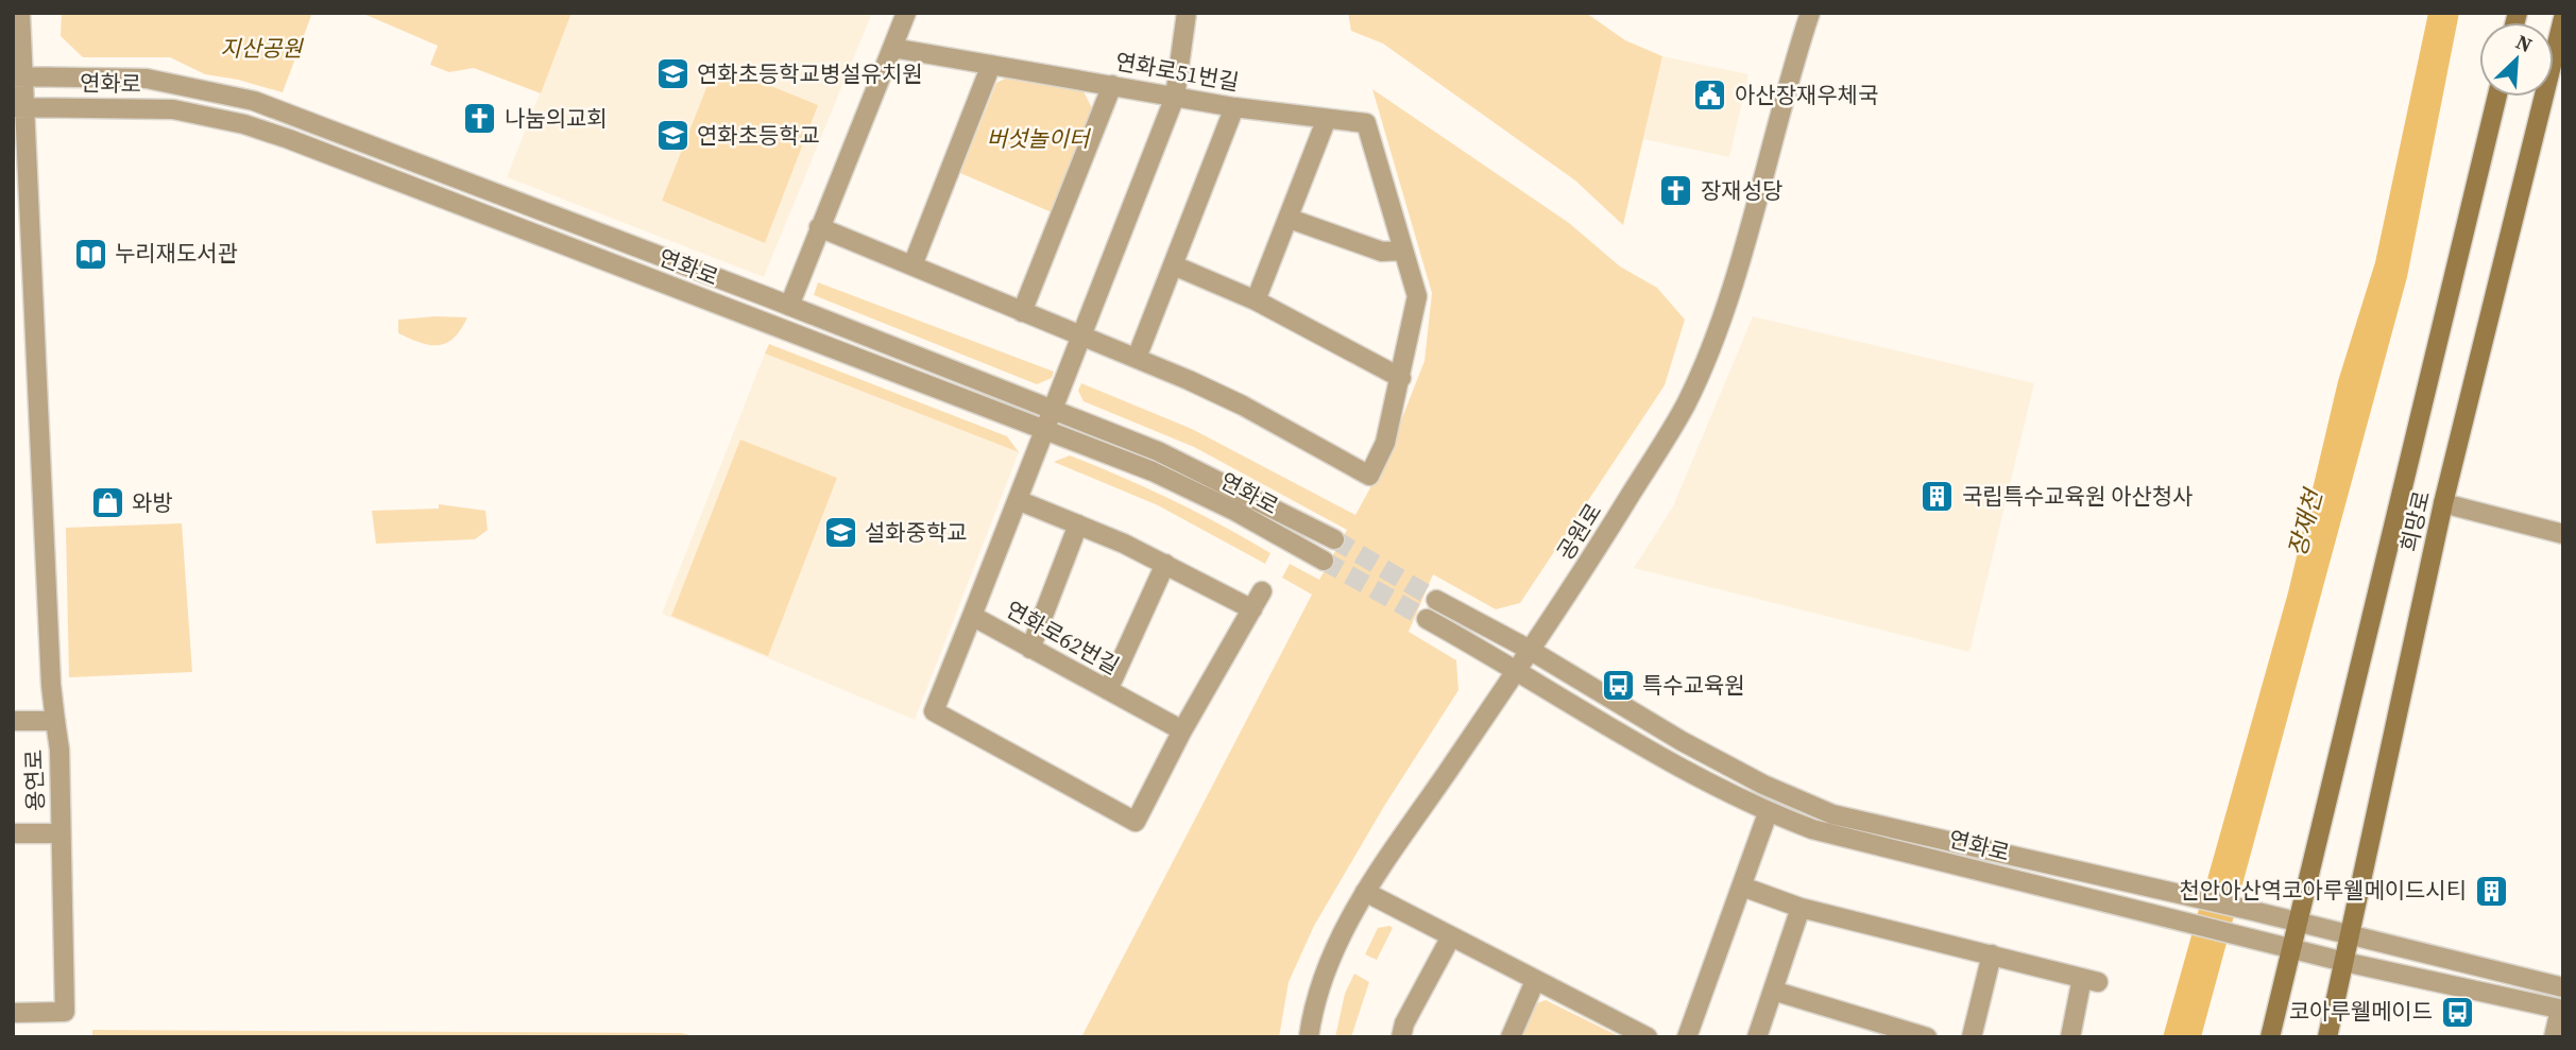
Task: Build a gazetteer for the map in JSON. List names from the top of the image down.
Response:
{
  "streets": {
    "main road": ["희망로"],
    "street": [
      "연화로51번길",
      "연화로",
      "공원로",
      "연화로62번길",
      "용연로"
    ]
  },
  "crossings": [
    ["연화로", "희망로"],
    ["연화로", "공원로"],
    ["연화로", "연화로62번길"],
    ["연화로", "용연로"]
  ],
  "water": ["장재천"],
  "parks": ["지산공원", "버섯놀이터"],
  "places": {
    "school or university": ["연화초등학교병설유치원", "연화초등학교", "설화중학교"],
    "public building": ["아산장재우체국"],
    "church": ["나눔의교회", "장재성당"],
    "library": ["누리재도서관"],
    "building": ["국립특수교육원 아산청사", "천안아산역코아루웰메이드시티"],
    "shop": ["와방"],
    "bus stop": ["특수교육원", "코아루웰메이드"]
  },
  "north": "top right"
}
